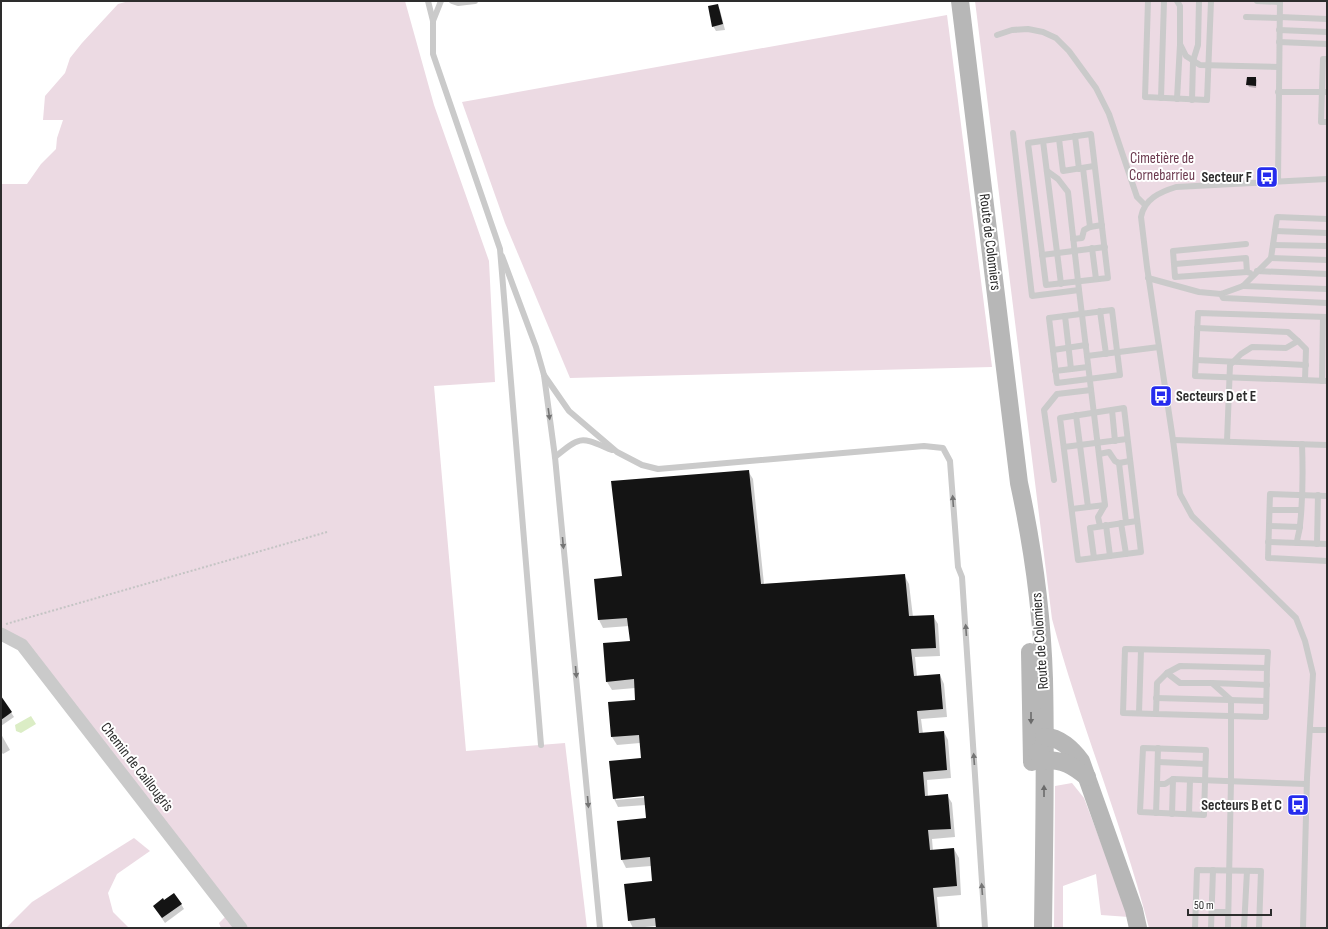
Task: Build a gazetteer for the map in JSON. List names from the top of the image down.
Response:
{
  "streets": {
    "main road": ["Route de Colomiers"],
    "street": ["Chemin de Caillougris"]
  },
  "parks": ["Cimetière de Cornebarrieu"],
  "places": {
    "bus stop": ["Secteur F", "Secteurs D et E", "Secteurs B et C"]
  },
  "scale_bar": "50 m"
}
